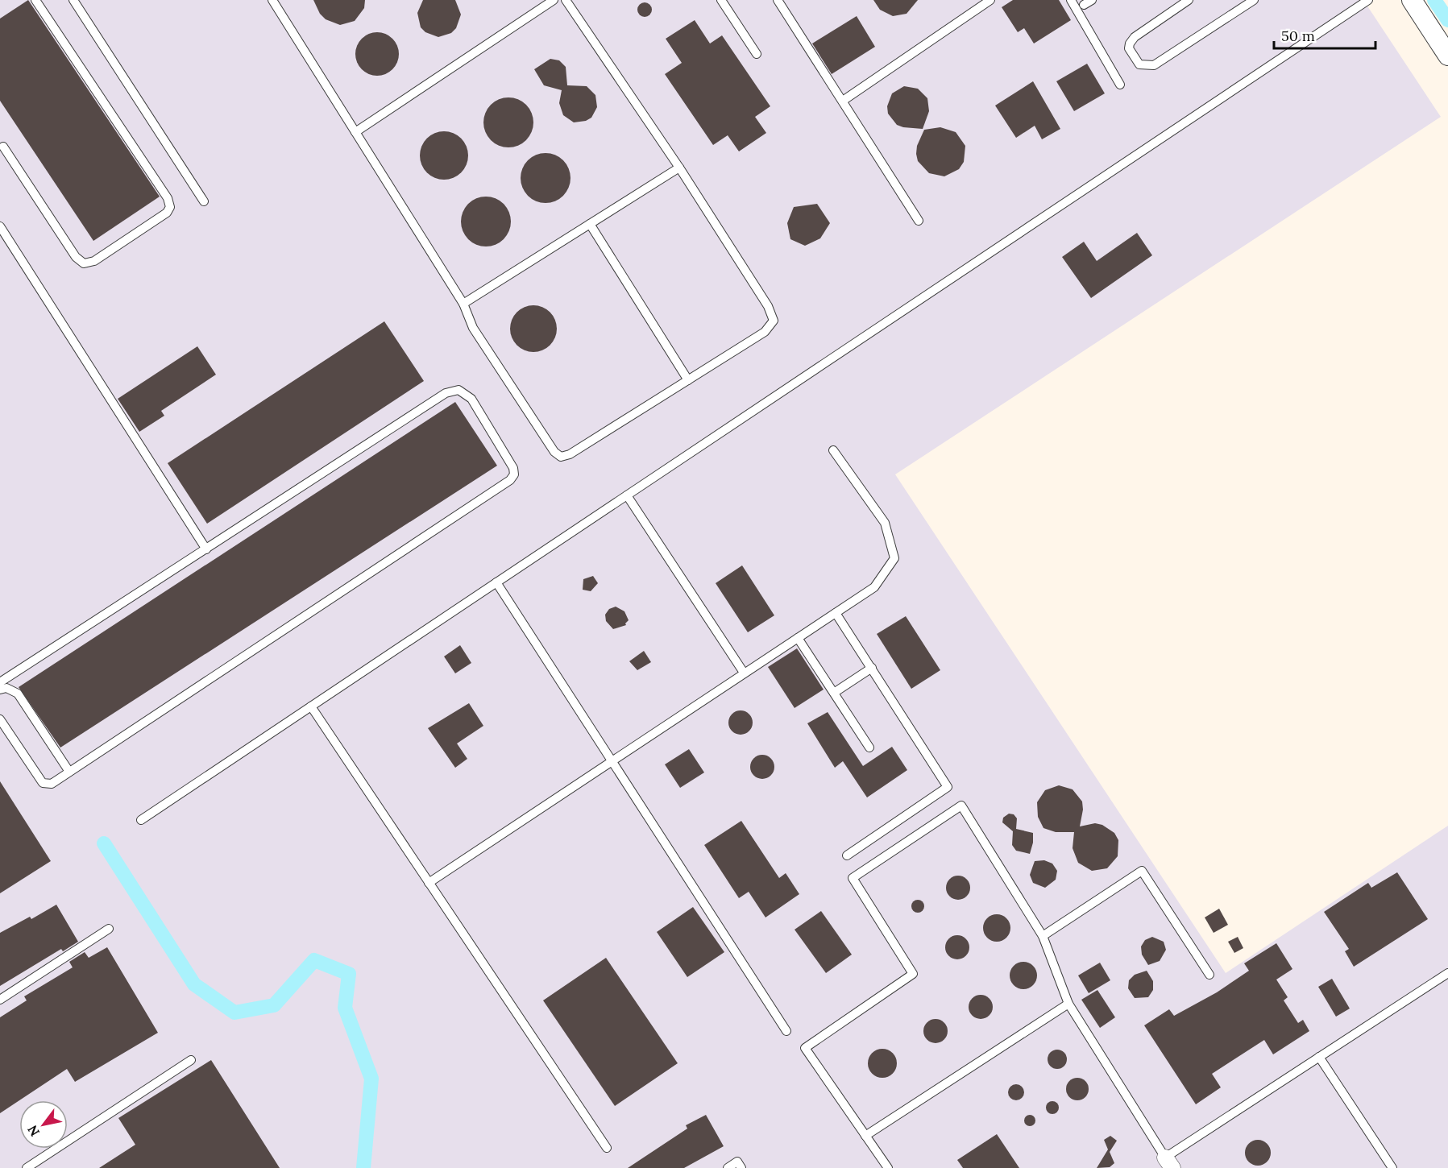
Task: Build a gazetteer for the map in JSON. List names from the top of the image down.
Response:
{
  "scale_bar": "50 m",
  "north": "bottom left"
}
